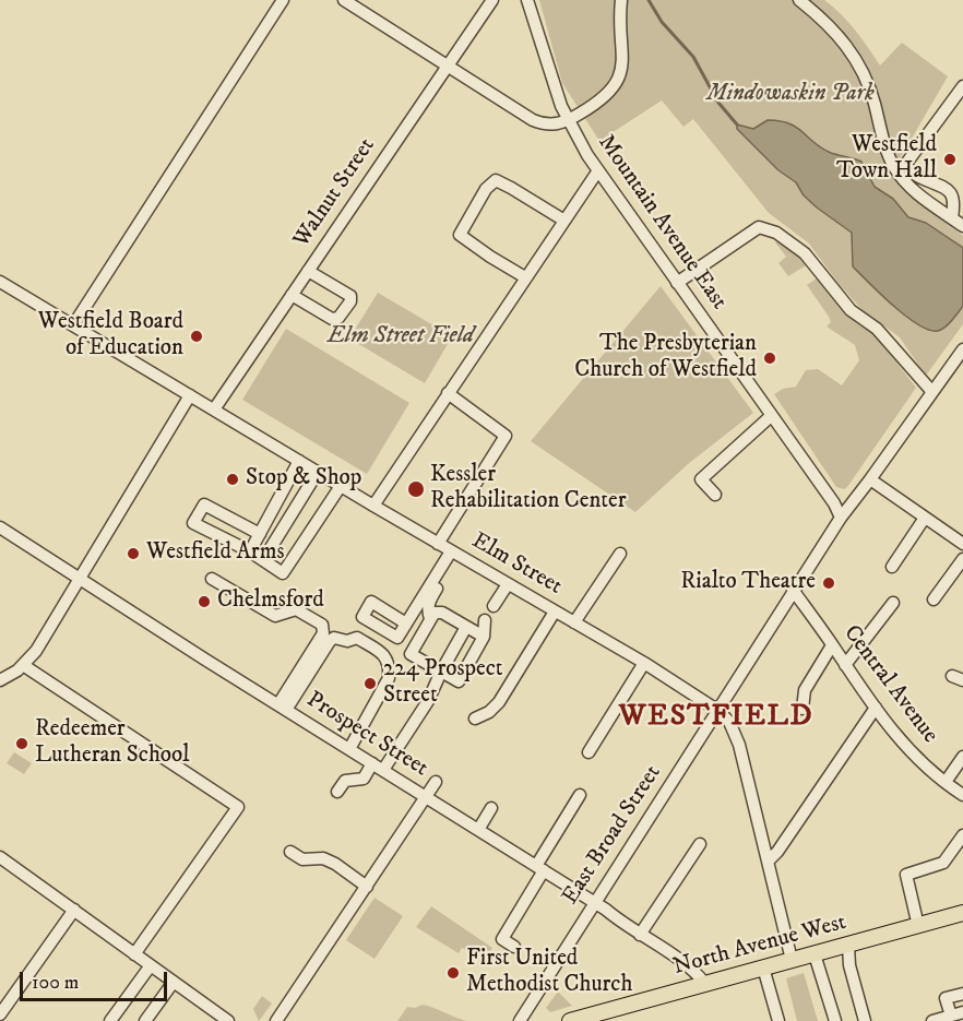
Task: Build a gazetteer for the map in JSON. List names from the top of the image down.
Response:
{
  "streets": {
    "main road": ["North Avenue West"],
    "street": [
      "Walnut Street",
      "Mountain Avenue East",
      "Elm Street",
      "Central Avenue",
      "Prospect Street",
      "East Broad Street"
    ]
  },
  "crossings": [
    ["Walnut Street", "Elm Street"],
    ["Mountain Avenue East", "East Broad Street"],
    ["Elm Street", "East Broad Street"],
    ["Elm Street", "North Avenue West"],
    ["Central Avenue", "East Broad Street"],
    ["Prospect Street", "East Broad Street"],
    ["Prospect Street", "North Avenue West"]
  ],
  "districts": ["WESTFIELD"],
  "parks": ["Mindowaskin Park", "Elm Street Field"],
  "places": [
    "Westfield Town Hall",
    "Westfield Board of Education",
    "The Presbyterian Church of Westfield",
    "Stop & Shop",
    "Kessler Rehabilitation Center",
    "Westfield Arms",
    "Rialto Theatre",
    "Chelmsford",
    "224 Prospect Street",
    "Redeemer Lutheran School",
    "First United Methodist Church"
  ],
  "scale_bar": "100 m"
}
